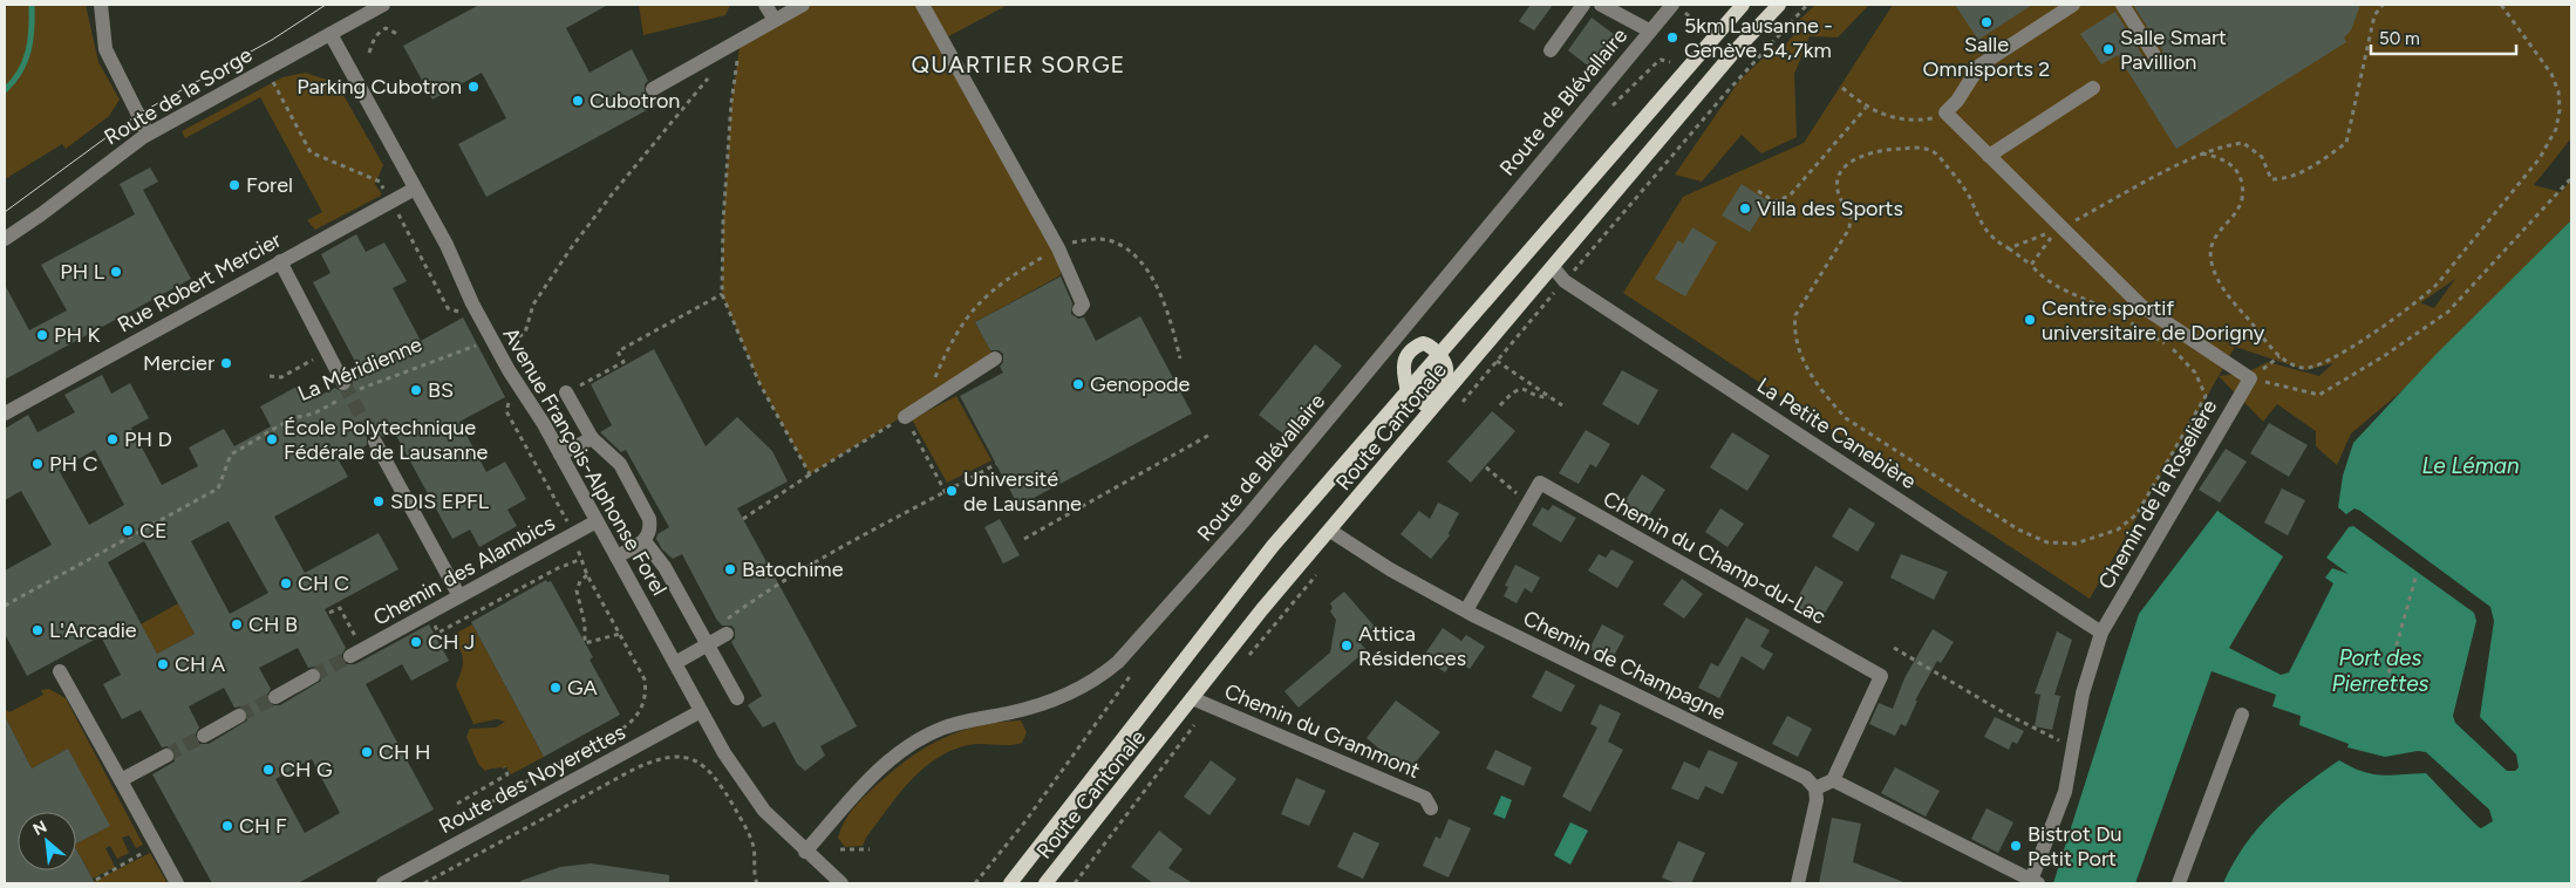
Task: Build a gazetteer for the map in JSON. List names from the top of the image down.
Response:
{
  "streets": {
    "main road": ["Route Cantonale"],
    "street": [
      "Route de la Sorge",
      "Route de Blévallaire",
      "Rue Robert Mercier",
      "La Petite Canebière",
      "Avenue François-Alphonse Forel",
      "Chemin de la Roselière",
      "Chemin du Champ-du-Lac",
      "Chemin des Alambics",
      "Chemin de Champagne",
      "Chemin du Grammont",
      "Route des Noyerettes"
    ],
    "path": ["La Méridienne"]
  },
  "crossings": [
    ["Route de la Sorge", "Avenue François-Alphonse Forel"],
    ["Route de Blévallaire", "Avenue François-Alphonse Forel"],
    ["Rue Robert Mercier", "Avenue François-Alphonse Forel"],
    ["Route Cantonale", "La Petite Canebière"],
    ["Route Cantonale", "Chemin de Champagne"],
    ["Route Cantonale", "Chemin du Grammont"],
    ["La Petite Canebière", "Chemin de la Roselière"],
    ["Avenue François-Alphonse Forel", "Chemin des Alambics"],
    ["Avenue François-Alphonse Forel", "Route des Noyerettes"],
    ["Chemin du Champ-du-Lac", "Chemin de Champagne"]
  ],
  "districts": ["QUARTIER SORGE"],
  "water": ["Le Léman", "Port des Pierrettes"],
  "places": [
    "Salle Omnisports 2",
    "5km Lausanne - Genève 54,7km",
    "Salle Smart Pavillion",
    "Parking Cubotron",
    "Cubotron",
    "Forel",
    "Villa des Sports",
    "PH L",
    "Centre sportif universitaire de Dorigny",
    "PH K",
    "Mercier",
    "Genopode",
    "BS",
    "PH D",
    "École Polytechnique Fédérale de Lausanne",
    "PH C",
    "Université de Lausanne",
    "SDIS EPFL",
    "CE",
    "Batochime",
    "CH C",
    "CH B",
    "L'Arcadie",
    "CH J",
    "Attica Résidences",
    "CH A",
    "GA",
    "CH H",
    "CH G",
    "CH F",
    "Bistrot Du Petit Port"
  ],
  "scale_bar": "50 m",
  "north": "top left"
}
